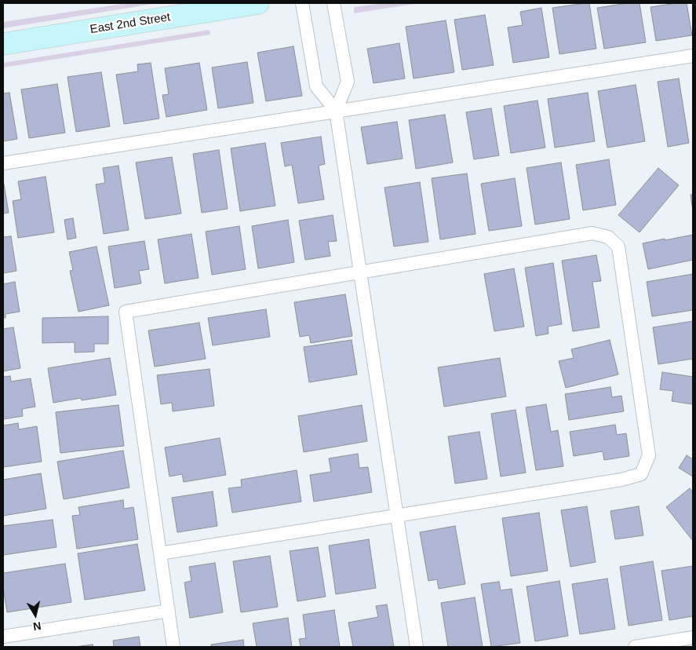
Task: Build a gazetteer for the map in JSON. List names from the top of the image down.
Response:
{
  "streets": {
    "street": ["East 2nd Street"]
  },
  "north": "bottom"
}
